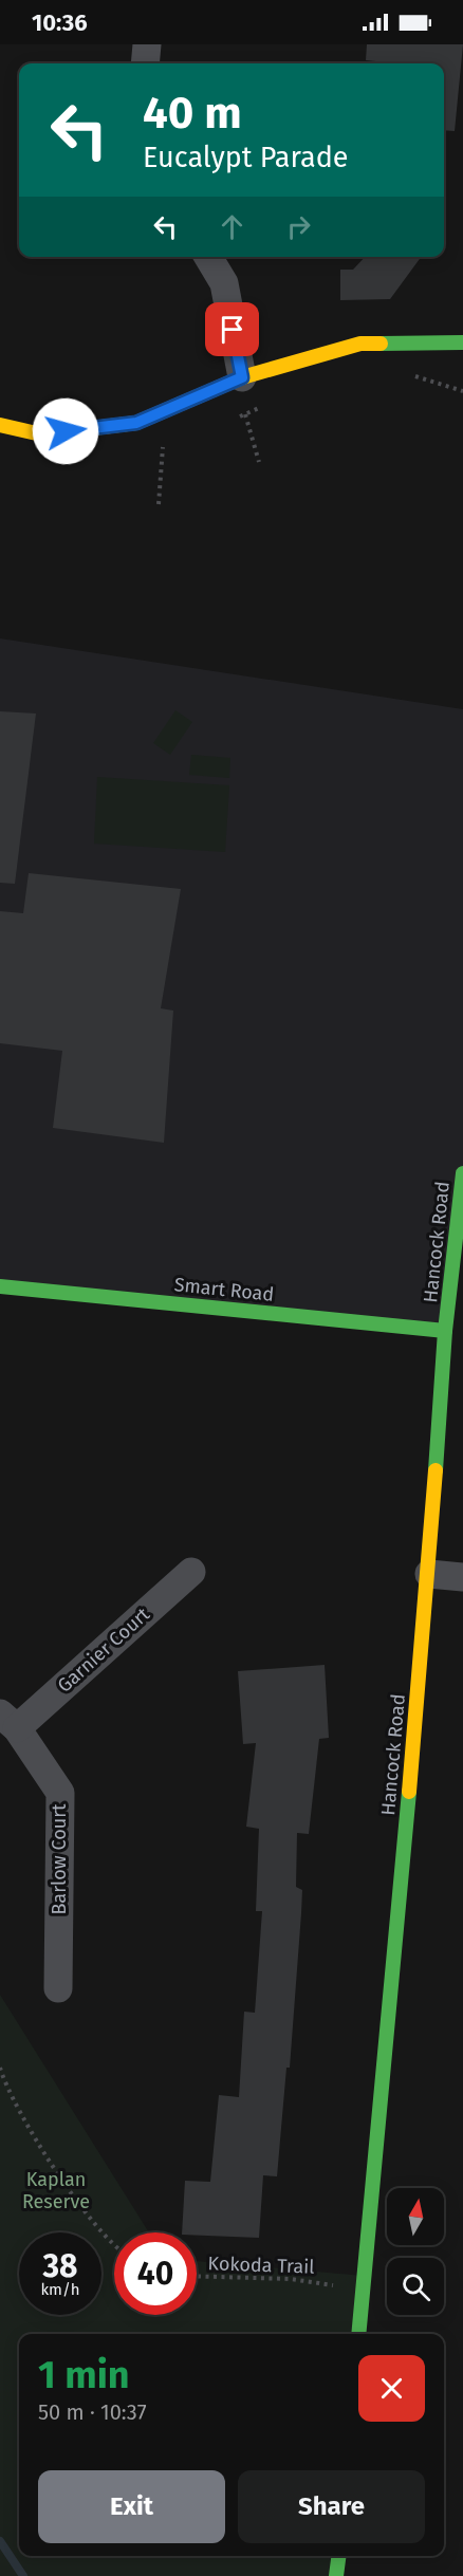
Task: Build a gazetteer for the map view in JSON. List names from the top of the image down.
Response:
{
  "streets": {
    "main road": ["Hancock Road", "Smart Road"],
    "street": ["Garnier Court", "Barlow Court"],
    "path": ["Kokoda Trail"]
  },
  "crossings": [
    ["Hancock Road", "Smart Road"],
    ["Hancock Road", "Kokoda Trail"],
    ["Garnier Court", "Barlow Court"]
  ],
  "parks": ["Kaplan Reserve"],
  "north": "top",
  "page": {
    "status": "10:36",
    "turn": ["40 m", "Eucalypt Parade"],
    "speed": "38 km/h",
    "limit": "40",
    "heading": ["1 min", "50 m · 10:37"],
    "buttons": ["Exit", "Share"]
  }
}
